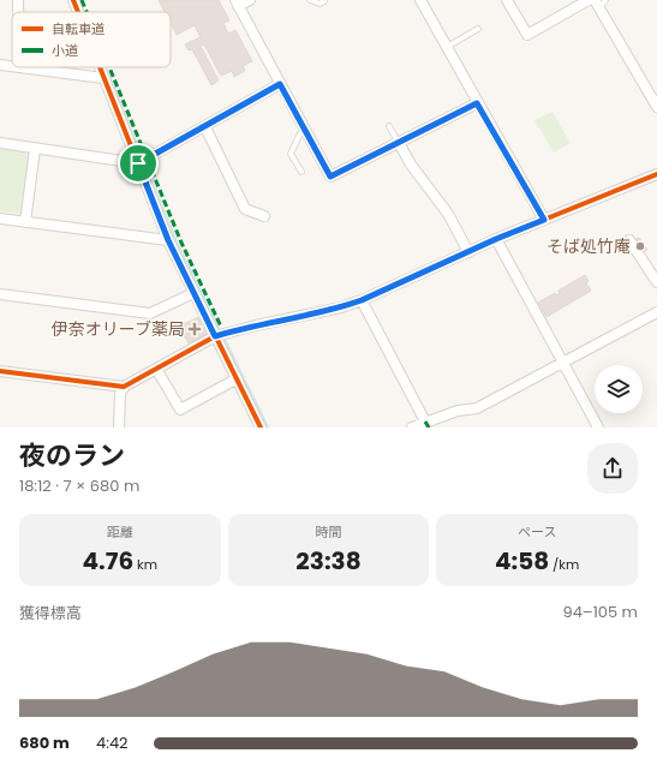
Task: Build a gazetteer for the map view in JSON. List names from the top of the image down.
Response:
{
  "places": {
    "other": ["そば処竹庵"],
    "health": ["伊奈オリーブ薬局"]
  },
  "legend": ["自転車道", "小道"],
  "page": {
    "heading": ["夜のラン", "18:12 · 7 × 680 m"],
    "stats": [
      ["距離", "4.76 km"],
      ["時間", "23:38"],
      ["ペース", "4:58 /km"]
    ],
    "chart": ["獲得標高", "94–105 m"],
    "list": [
      {
        "name": "680 m",
        "note": "4:42"
      }
    ]
  }
}
